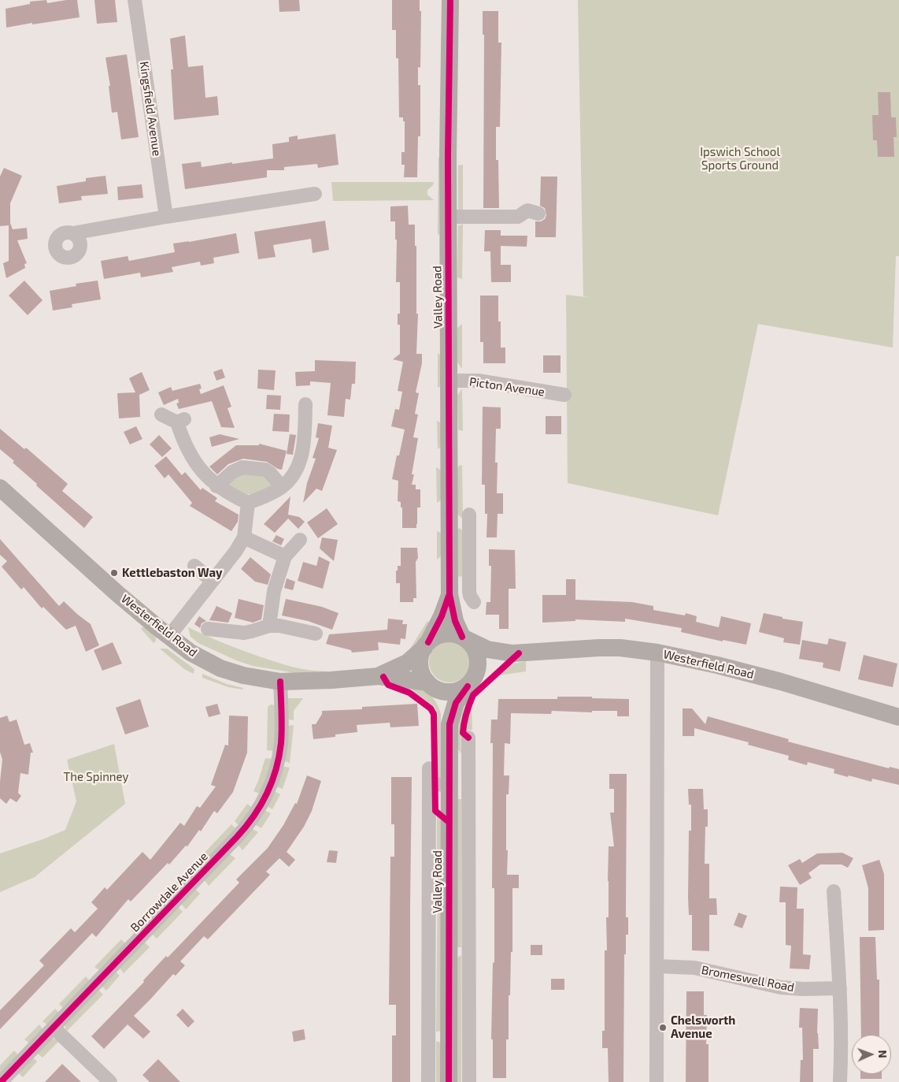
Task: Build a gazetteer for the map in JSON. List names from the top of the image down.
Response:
{
  "streets": {
    "main road": ["Valley Road", "Westerfield Road"],
    "street": [
      "Kingsfield Avenue",
      "Picton Avenue",
      "Borrowdale Avenue",
      "Bromeswell Road"
    ]
  },
  "crossings": [
    ["Valley Road", "Picton Avenue"],
    ["Valley Road", "Westerfield Road"],
    ["Westerfield Road", "Borrowdale Avenue"]
  ],
  "parks": ["Ipswich School Sports Ground", "The Spinney"],
  "places": ["Kettlebaston Way", "Chelsworth Avenue"],
  "north": "right"
}
